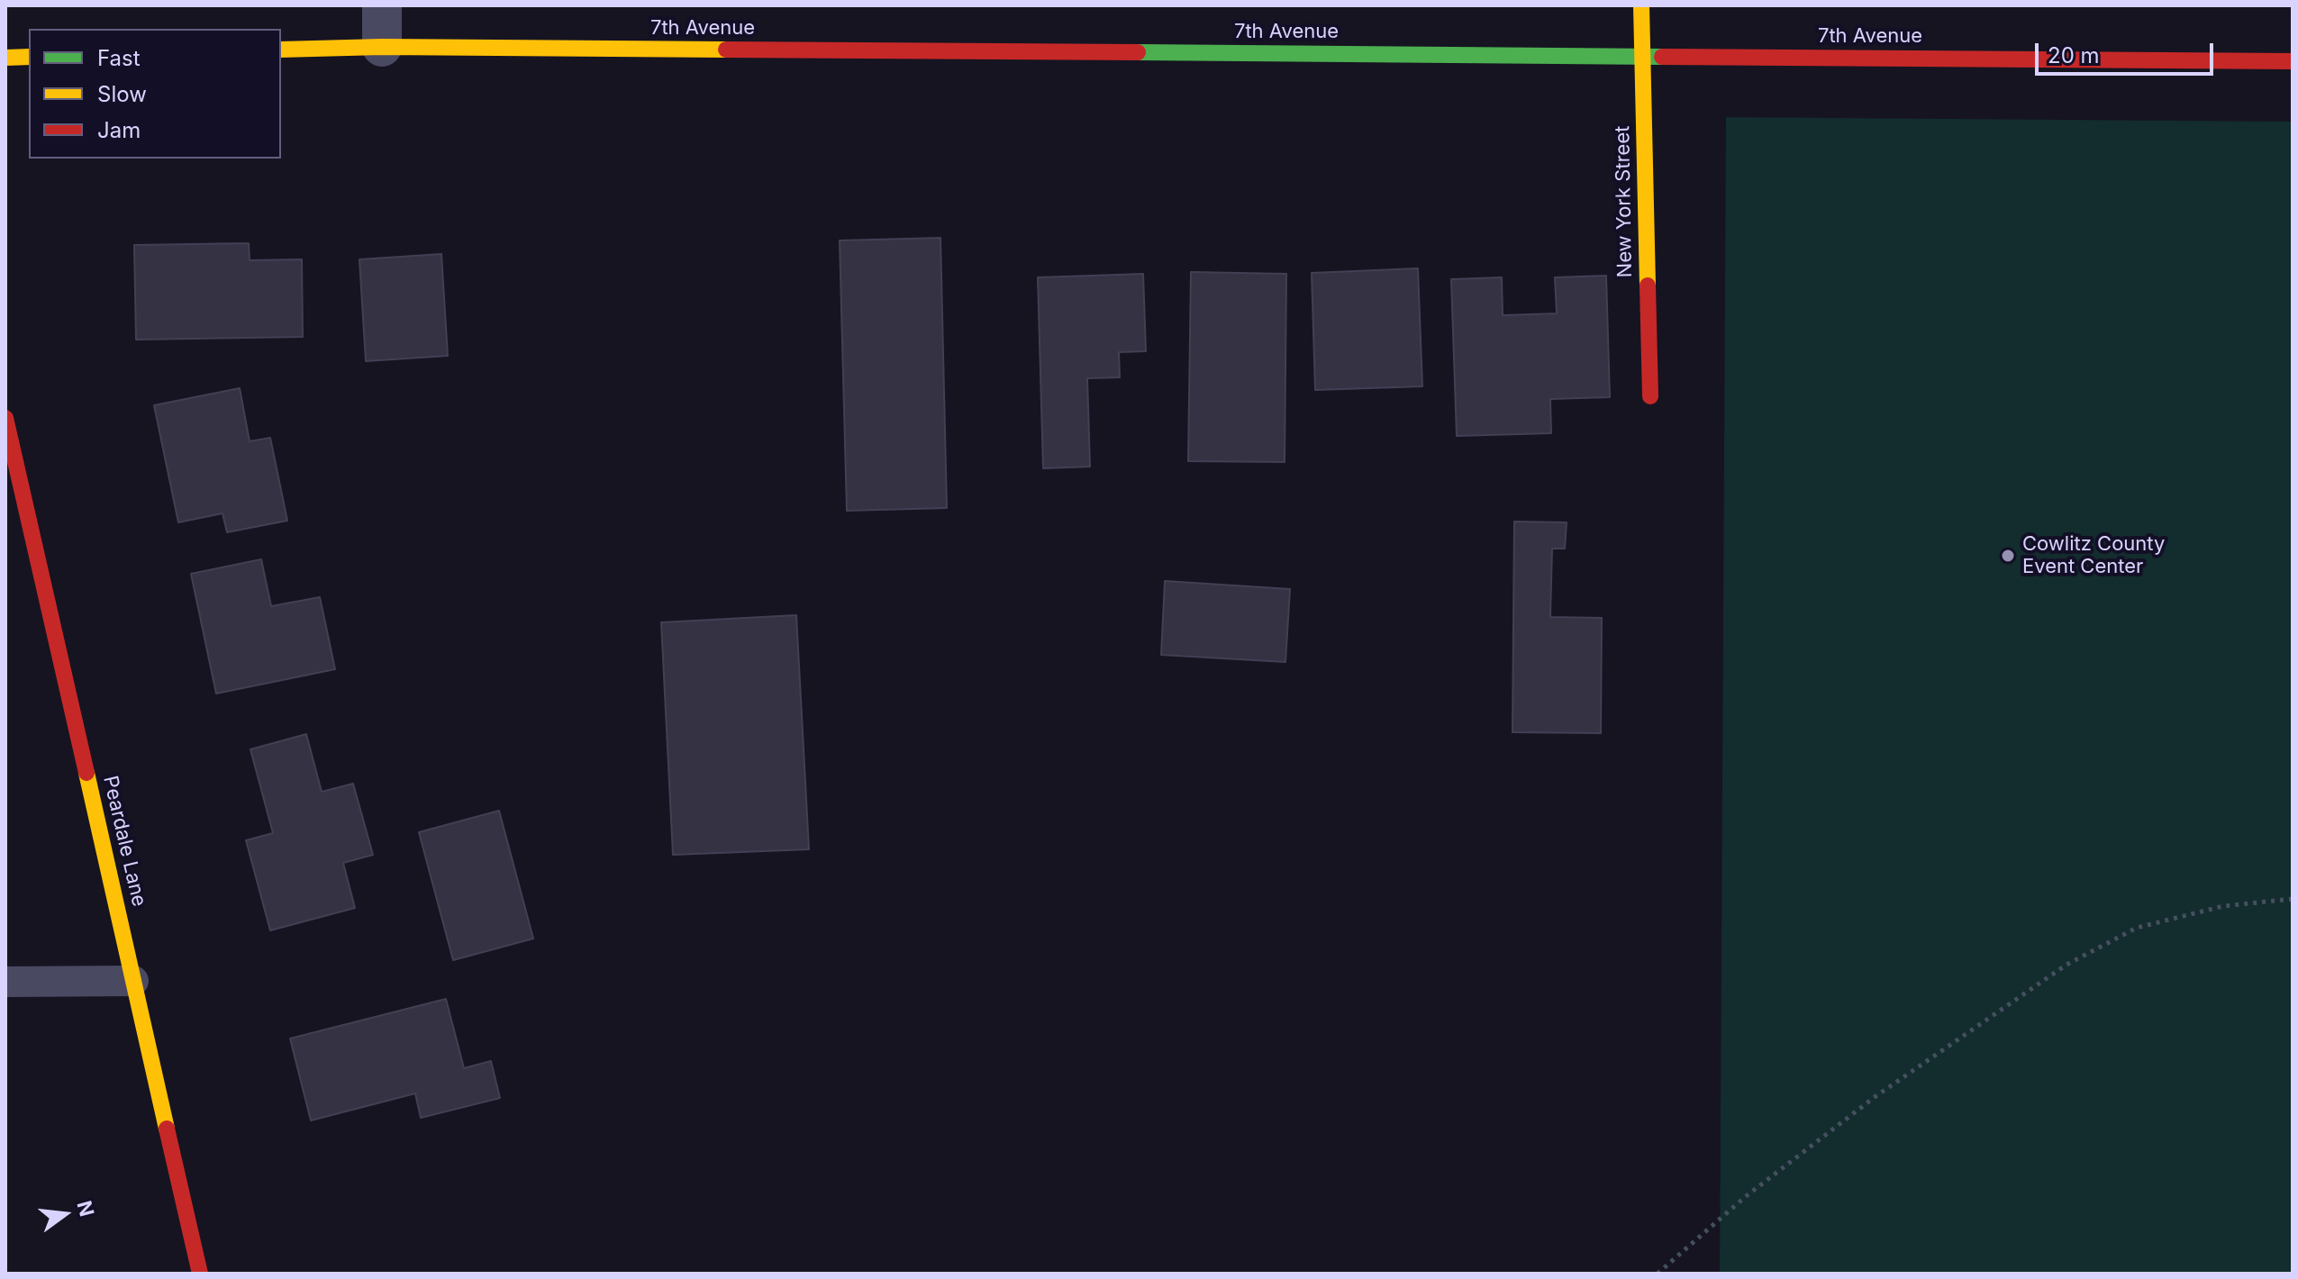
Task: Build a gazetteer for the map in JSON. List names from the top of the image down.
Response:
{
  "streets": {
    "street": ["7th Avenue", "New York Street", "Peardale Lane"]
  },
  "crossings": [
    ["7th Avenue", "New York Street"]
  ],
  "places": ["Cowlitz County Event Center"],
  "legend": ["Fast", "Slow", "Jam"],
  "scale_bar": "20 m",
  "north": "right"
}
